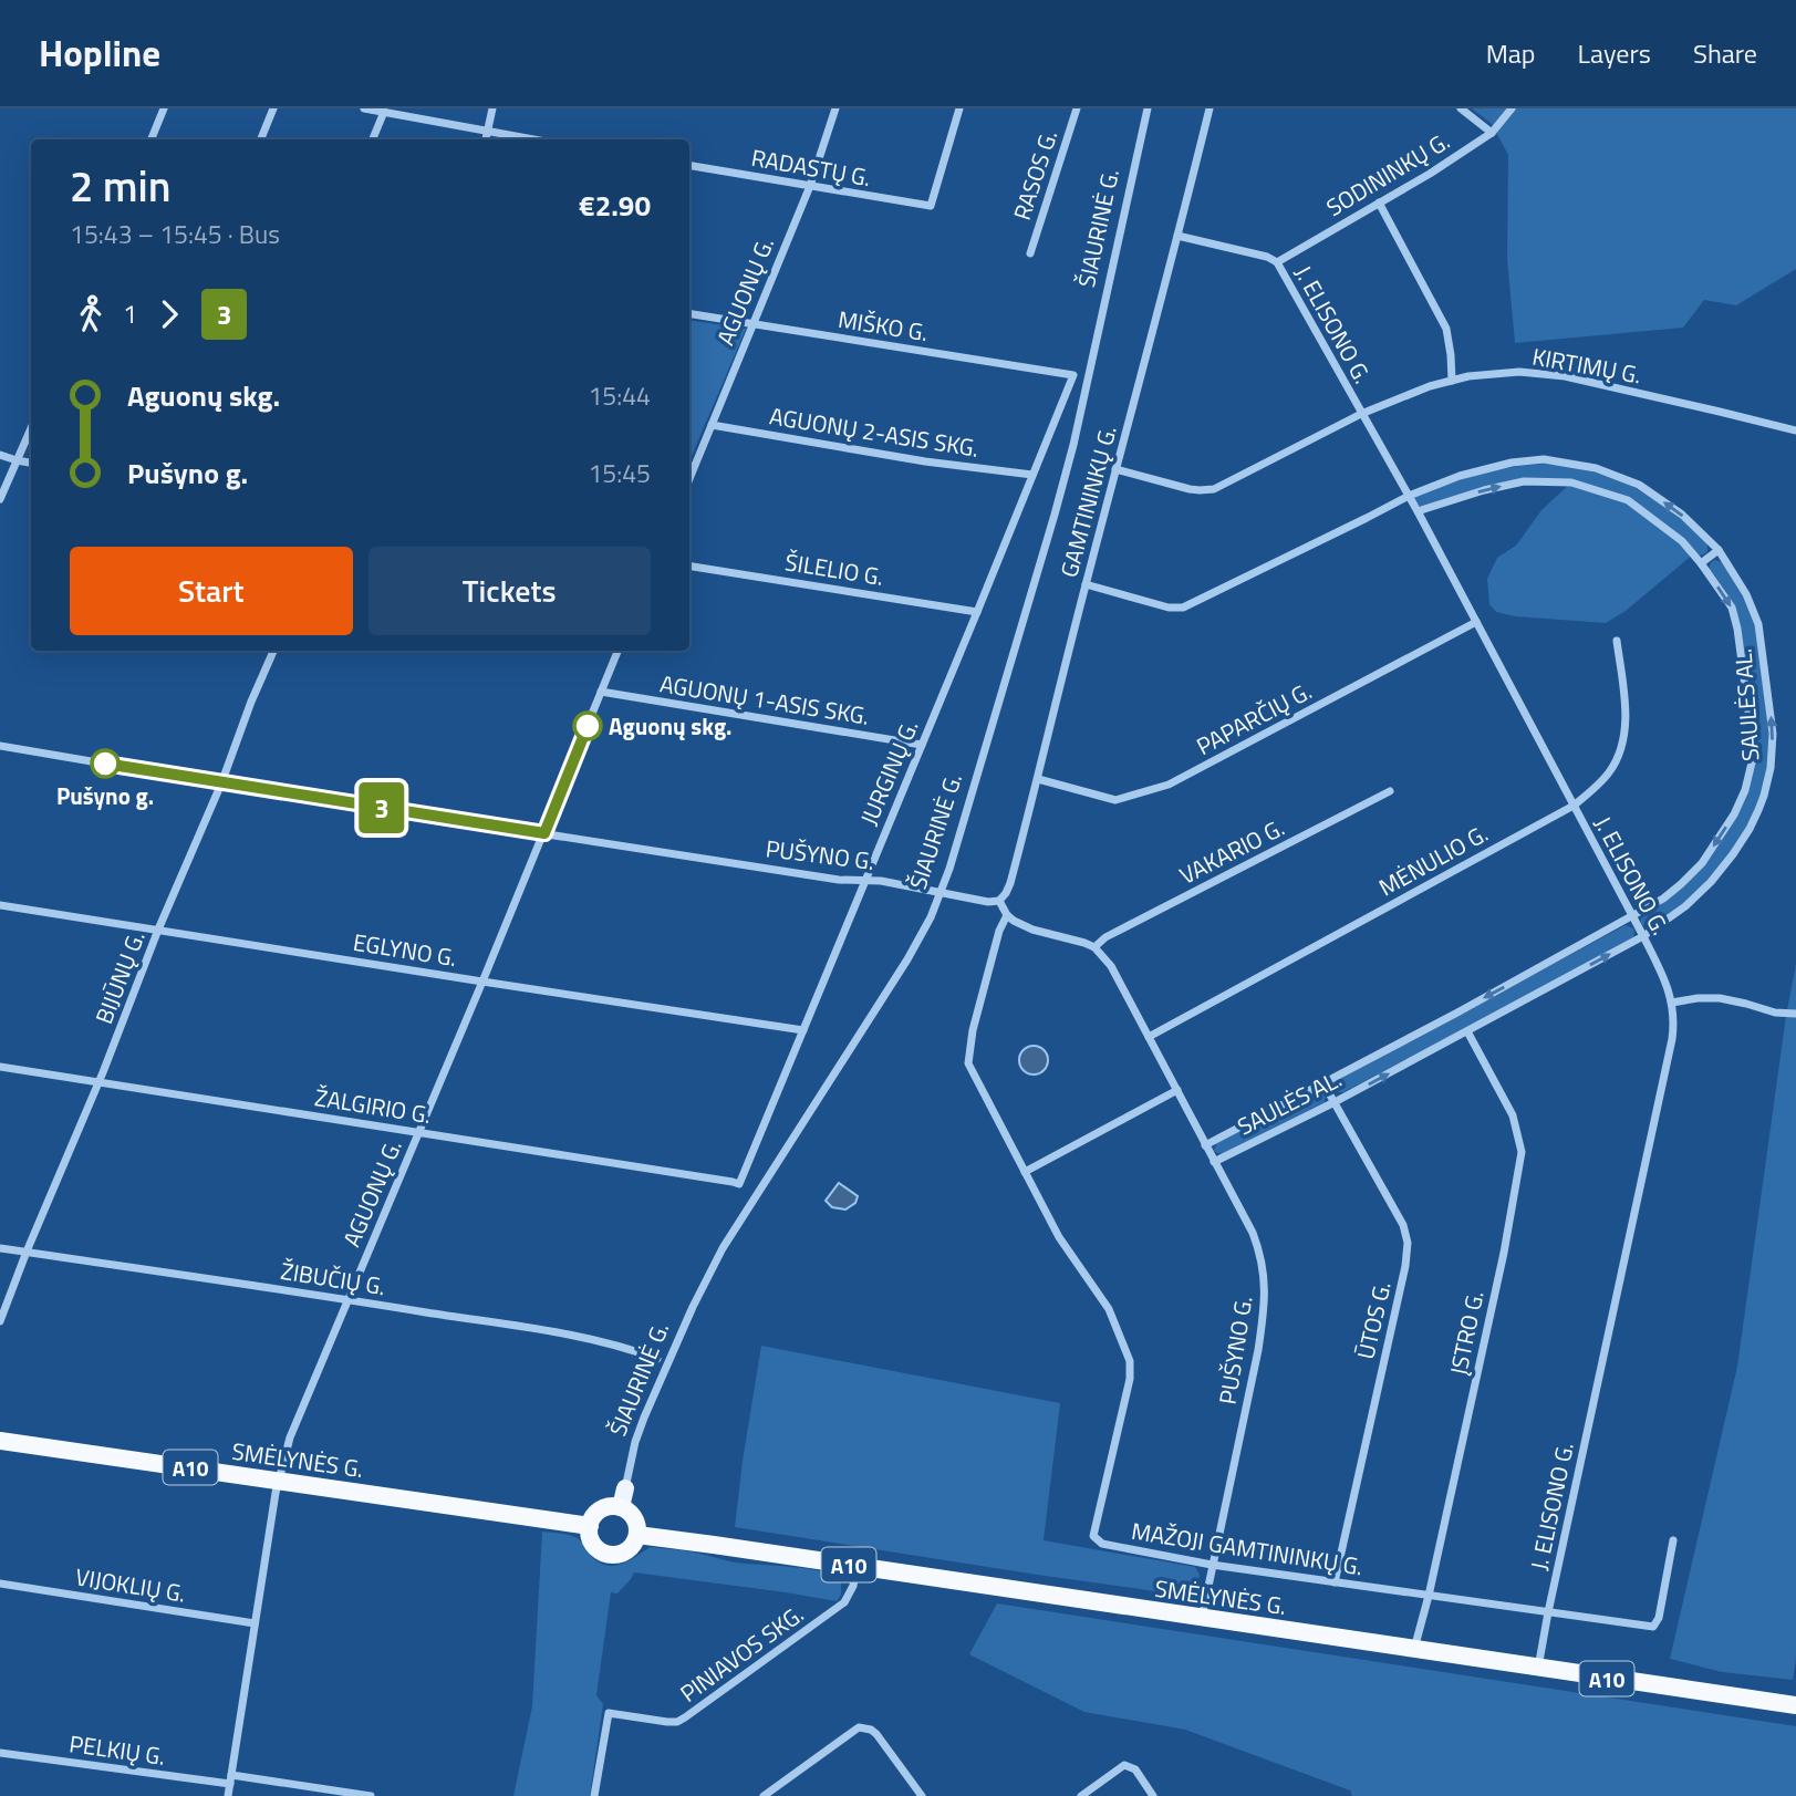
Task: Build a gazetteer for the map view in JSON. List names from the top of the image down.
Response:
{
  "streets": {
    "highway": ["SMĖLYNĖS G.", "A10"],
    "main road": ["ŠIAURINĖ G."],
    "street": [
      "RADASTŲ G.",
      "SODININKŲ G.",
      "RASOS G.",
      "AGUONŲ G.",
      "J. ELISONO G.",
      "MIŠKO G.",
      "KIRTIMŲ G.",
      "AGUONŲ 2-ASIS SKG.",
      "GAMTININKŲ G.",
      "ŠILELIO G.",
      "AGUONŲ 1-ASIS SKG.",
      "SAULĖS AL.",
      "PAPARČIŲ G.",
      "JURGINŲ G.",
      "VAKARIO G.",
      "PUŠYNO G.",
      "MĖNULIO G.",
      "EGLYNO G.",
      "BIJŪNŲ G.",
      "ŽALGIRIO G.",
      "ŽIBUČIŲ G.",
      "ŪTOS G.",
      "ĮSTRO G.",
      "MAŽOJI GAMTININKŲ G.",
      "VIJOKLIŲ G.",
      "PINIAVOS SKG.",
      "PELKIŲ G."
    ]
  },
  "crossings": [
    ["RADASTŲ G.", "AGUONŲ G."],
    ["SODININKŲ G.", "J. ELISONO G."],
    ["ŠIAURINĖ G.", "PUŠYNO G."],
    ["ŠIAURINĖ G.", "SMĖLYNĖS G."],
    ["AGUONŲ G.", "MIŠKO G."],
    ["AGUONŲ G.", "AGUONŲ 2-ASIS SKG."],
    ["AGUONŲ G.", "AGUONŲ 1-ASIS SKG."],
    ["AGUONŲ G.", "PUŠYNO G."],
    ["AGUONŲ G.", "EGLYNO G."],
    ["AGUONŲ G.", "ŽALGIRIO G."],
    ["AGUONŲ G.", "ŽIBUČIŲ G."],
    ["AGUONŲ G.", "SMĖLYNĖS G."],
    ["AGUONŲ G.", "VIJOKLIŲ G."],
    ["AGUONŲ G.", "PELKIŲ G."],
    ["J. ELISONO G.", "KIRTIMŲ G."],
    ["J. ELISONO G.", "GAMTININKŲ G."],
    ["J. ELISONO G.", "SAULĖS AL."],
    ["J. ELISONO G.", "PAPARČIŲ G."],
    ["J. ELISONO G.", "MĖNULIO G."],
    ["J. ELISONO G.", "SMĖLYNĖS G."],
    ["J. ELISONO G.", "MAŽOJI GAMTININKŲ G."],
    ["MIŠKO G.", "JURGINŲ G."],
    ["KIRTIMŲ G.", "GAMTININKŲ G."],
    ["AGUONŲ 2-ASIS SKG.", "JURGINŲ G."],
    ["GAMTININKŲ G.", "SAULĖS AL."],
    ["GAMTININKŲ G.", "PAPARČIŲ G."],
    ["GAMTININKŲ G.", "PUŠYNO G."],
    ["ŠILELIO G.", "JURGINŲ G."],
    ["AGUONŲ 1-ASIS SKG.", "JURGINŲ G."],
    ["SAULĖS AL.", "PUŠYNO G."],
    ["SAULĖS AL.", "ŪTOS G."],
    ["SAULĖS AL.", "ĮSTRO G."],
    ["JURGINŲ G.", "PUŠYNO G."],
    ["JURGINŲ G.", "EGLYNO G."],
    ["JURGINŲ G.", "ŽALGIRIO G."],
    ["VAKARIO G.", "PUŠYNO G."],
    ["PUŠYNO G.", "MĖNULIO G."],
    ["PUŠYNO G.", "BIJŪNŲ G."],
    ["PUŠYNO G.", "SMĖLYNĖS G."],
    ["PUŠYNO G.", "MAŽOJI GAMTININKŲ G."],
    ["EGLYNO G.", "BIJŪNŲ G."],
    ["BIJŪNŲ G.", "ŽALGIRIO G."],
    ["BIJŪNŲ G.", "ŽIBUČIŲ G."],
    ["ŪTOS G.", "MAŽOJI GAMTININKŲ G."],
    ["ĮSTRO G.", "SMĖLYNĖS G."],
    ["ĮSTRO G.", "MAŽOJI GAMTININKŲ G."],
    ["SMĖLYNĖS G.", "PINIAVOS SKG."]
  ],
  "places": ["Aguonų skg.", "Pušyno g."],
  "lines": ["bus line 3"],
  "page": {
    "header": "Hopline",
    "nav": ["Map", "Layers", "Share"],
    "on_map": "3",
    "heading": ["2 min", "15:43 – 15:45 · Bus", "€2.90"],
    "legs": ["1", "3"],
    "list": [
      {
        "name": "Aguonų skg.",
        "value": "15:44"
      },
      {
        "name": "Pušyno g.",
        "value": "15:45"
      }
    ],
    "buttons": ["Start", "Tickets"]
  }
}
